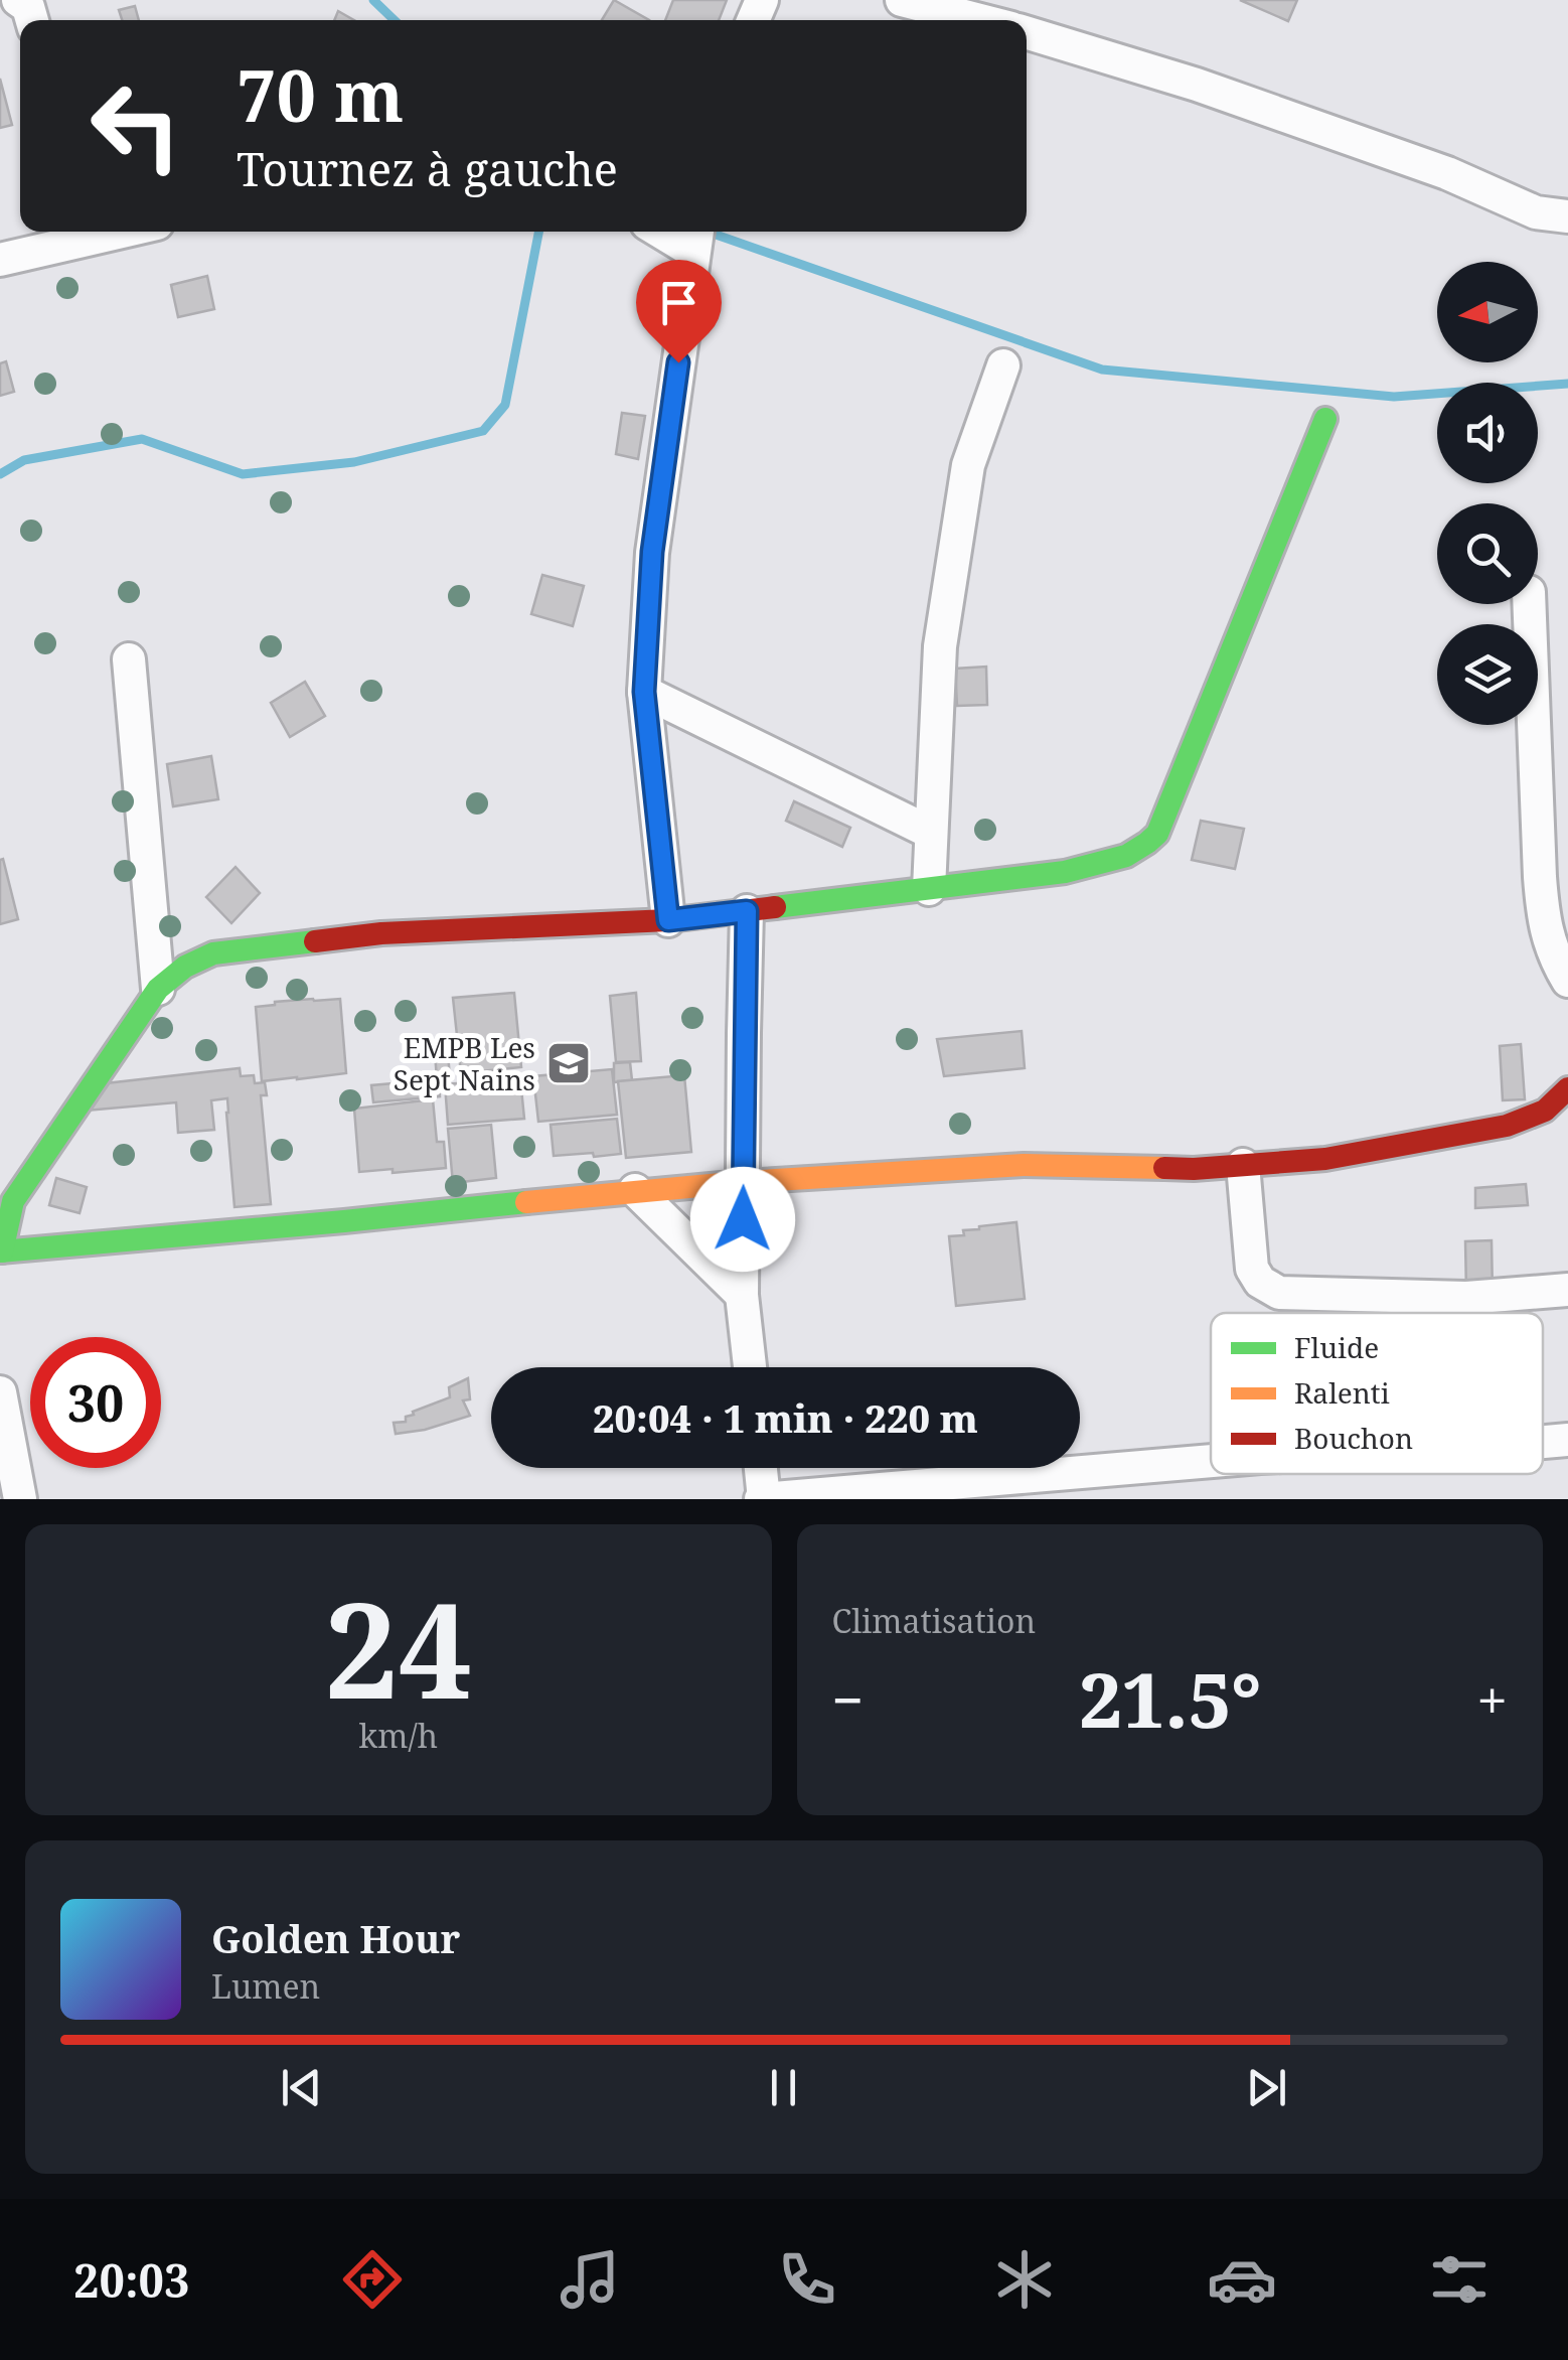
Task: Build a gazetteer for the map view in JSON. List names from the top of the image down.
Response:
{
  "places": {
    "school or university": ["EMPB Les Sept Nains"]
  },
  "legend": ["Fluide", "Ralenti", "Bouchon"],
  "north": "left",
  "page": {
    "turn": ["70 m", "Tournez à gauche"],
    "limit": "30",
    "trip": "20:04 · 1 min · 220 m",
    "tile": [
      ["24", "km/h"],
      "Climatisation"
    ],
    "heat": ["−", "21.5°", "+"],
    "song": ["Golden Hour", "Lumen"],
    "tabs": "20:03"
  }
}
